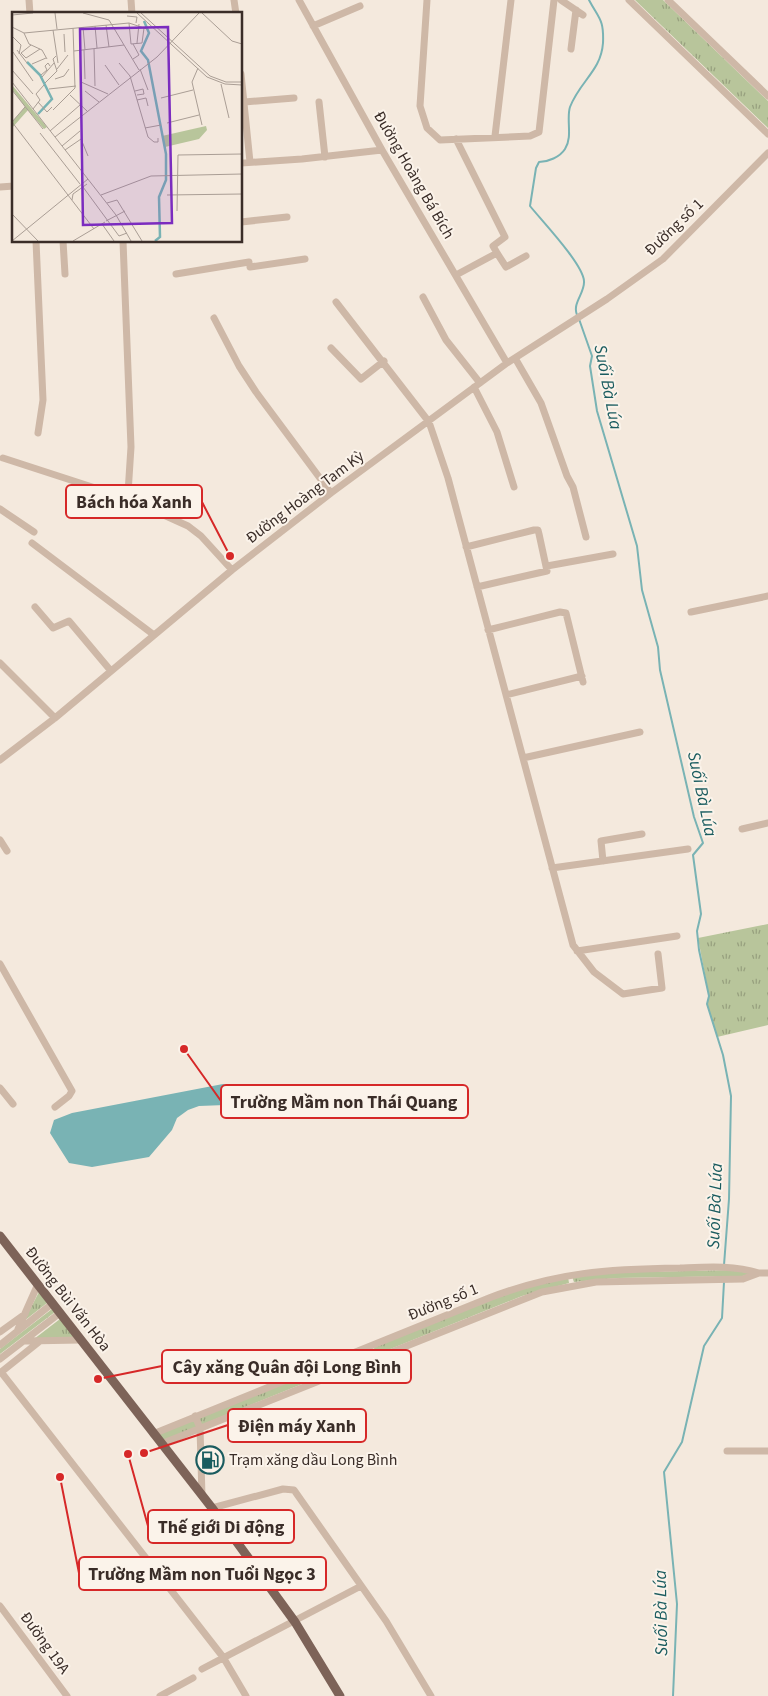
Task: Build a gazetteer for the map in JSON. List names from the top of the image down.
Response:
{
  "streets": {
    "main road": ["Đường Bùi Văn Hòa"],
    "street": [
      "Đường Hoàng Bá Bích",
      "Đường số 1",
      "Đường Hoàng Tam Kỳ",
      "Đường 19A"
    ]
  },
  "crossings": [
    ["Đường Hoàng Bá Bích", "Đường Hoàng Tam Kỳ"],
    ["Đường số 1", "Đường Hoàng Tam Kỳ"],
    ["Đường số 1", "Đường Bùi Văn Hòa"]
  ],
  "water": ["Suối Bà Lúa"],
  "places": {
    "other": [
      "Bách hóa Xanh",
      "Trường Mầm non Thái Quang",
      "Cây xăng Quân đội Long Bình",
      "Điện máy Xanh",
      "Thế giới Di động",
      "Trường Mầm non Tuổi Ngọc 3"
    ],
    "fuel station": ["Trạm xăng dầu Long Bình"]
  }
}
